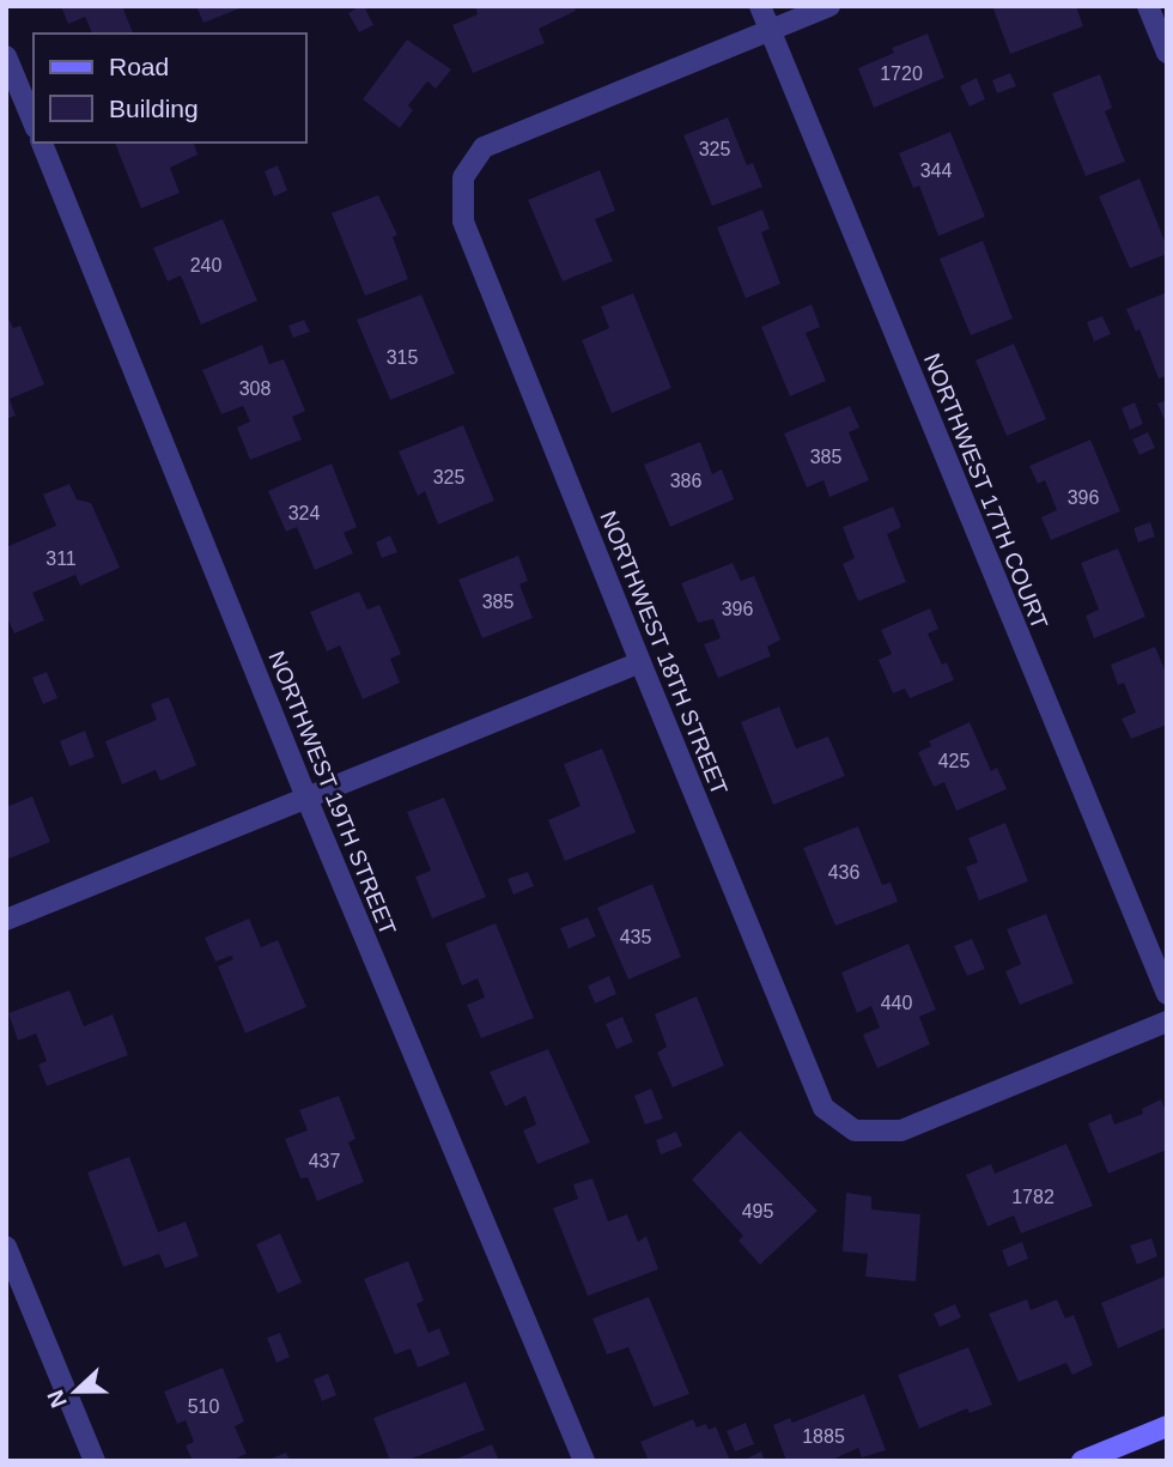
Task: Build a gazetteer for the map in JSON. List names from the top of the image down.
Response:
{
  "streets": {
    "street": ["NORTHWEST 17TH COURT", "NORTHWEST 18TH STREET", "NORTHWEST 19TH STREET"]
  },
  "crossings": [
    ["NORTHWEST 17TH COURT", "NORTHWEST 18TH STREET"]
  ],
  "house_numbers": [
    "1720",
    "325",
    "344",
    "240",
    "315",
    "308",
    "385",
    "325",
    "386",
    "396",
    "324",
    "311",
    "385",
    "396",
    "425",
    "436",
    "435",
    "440",
    "437",
    "1782",
    "495",
    "510",
    "1885"
  ],
  "legend": ["Road", "Building"],
  "north": "left"
}
